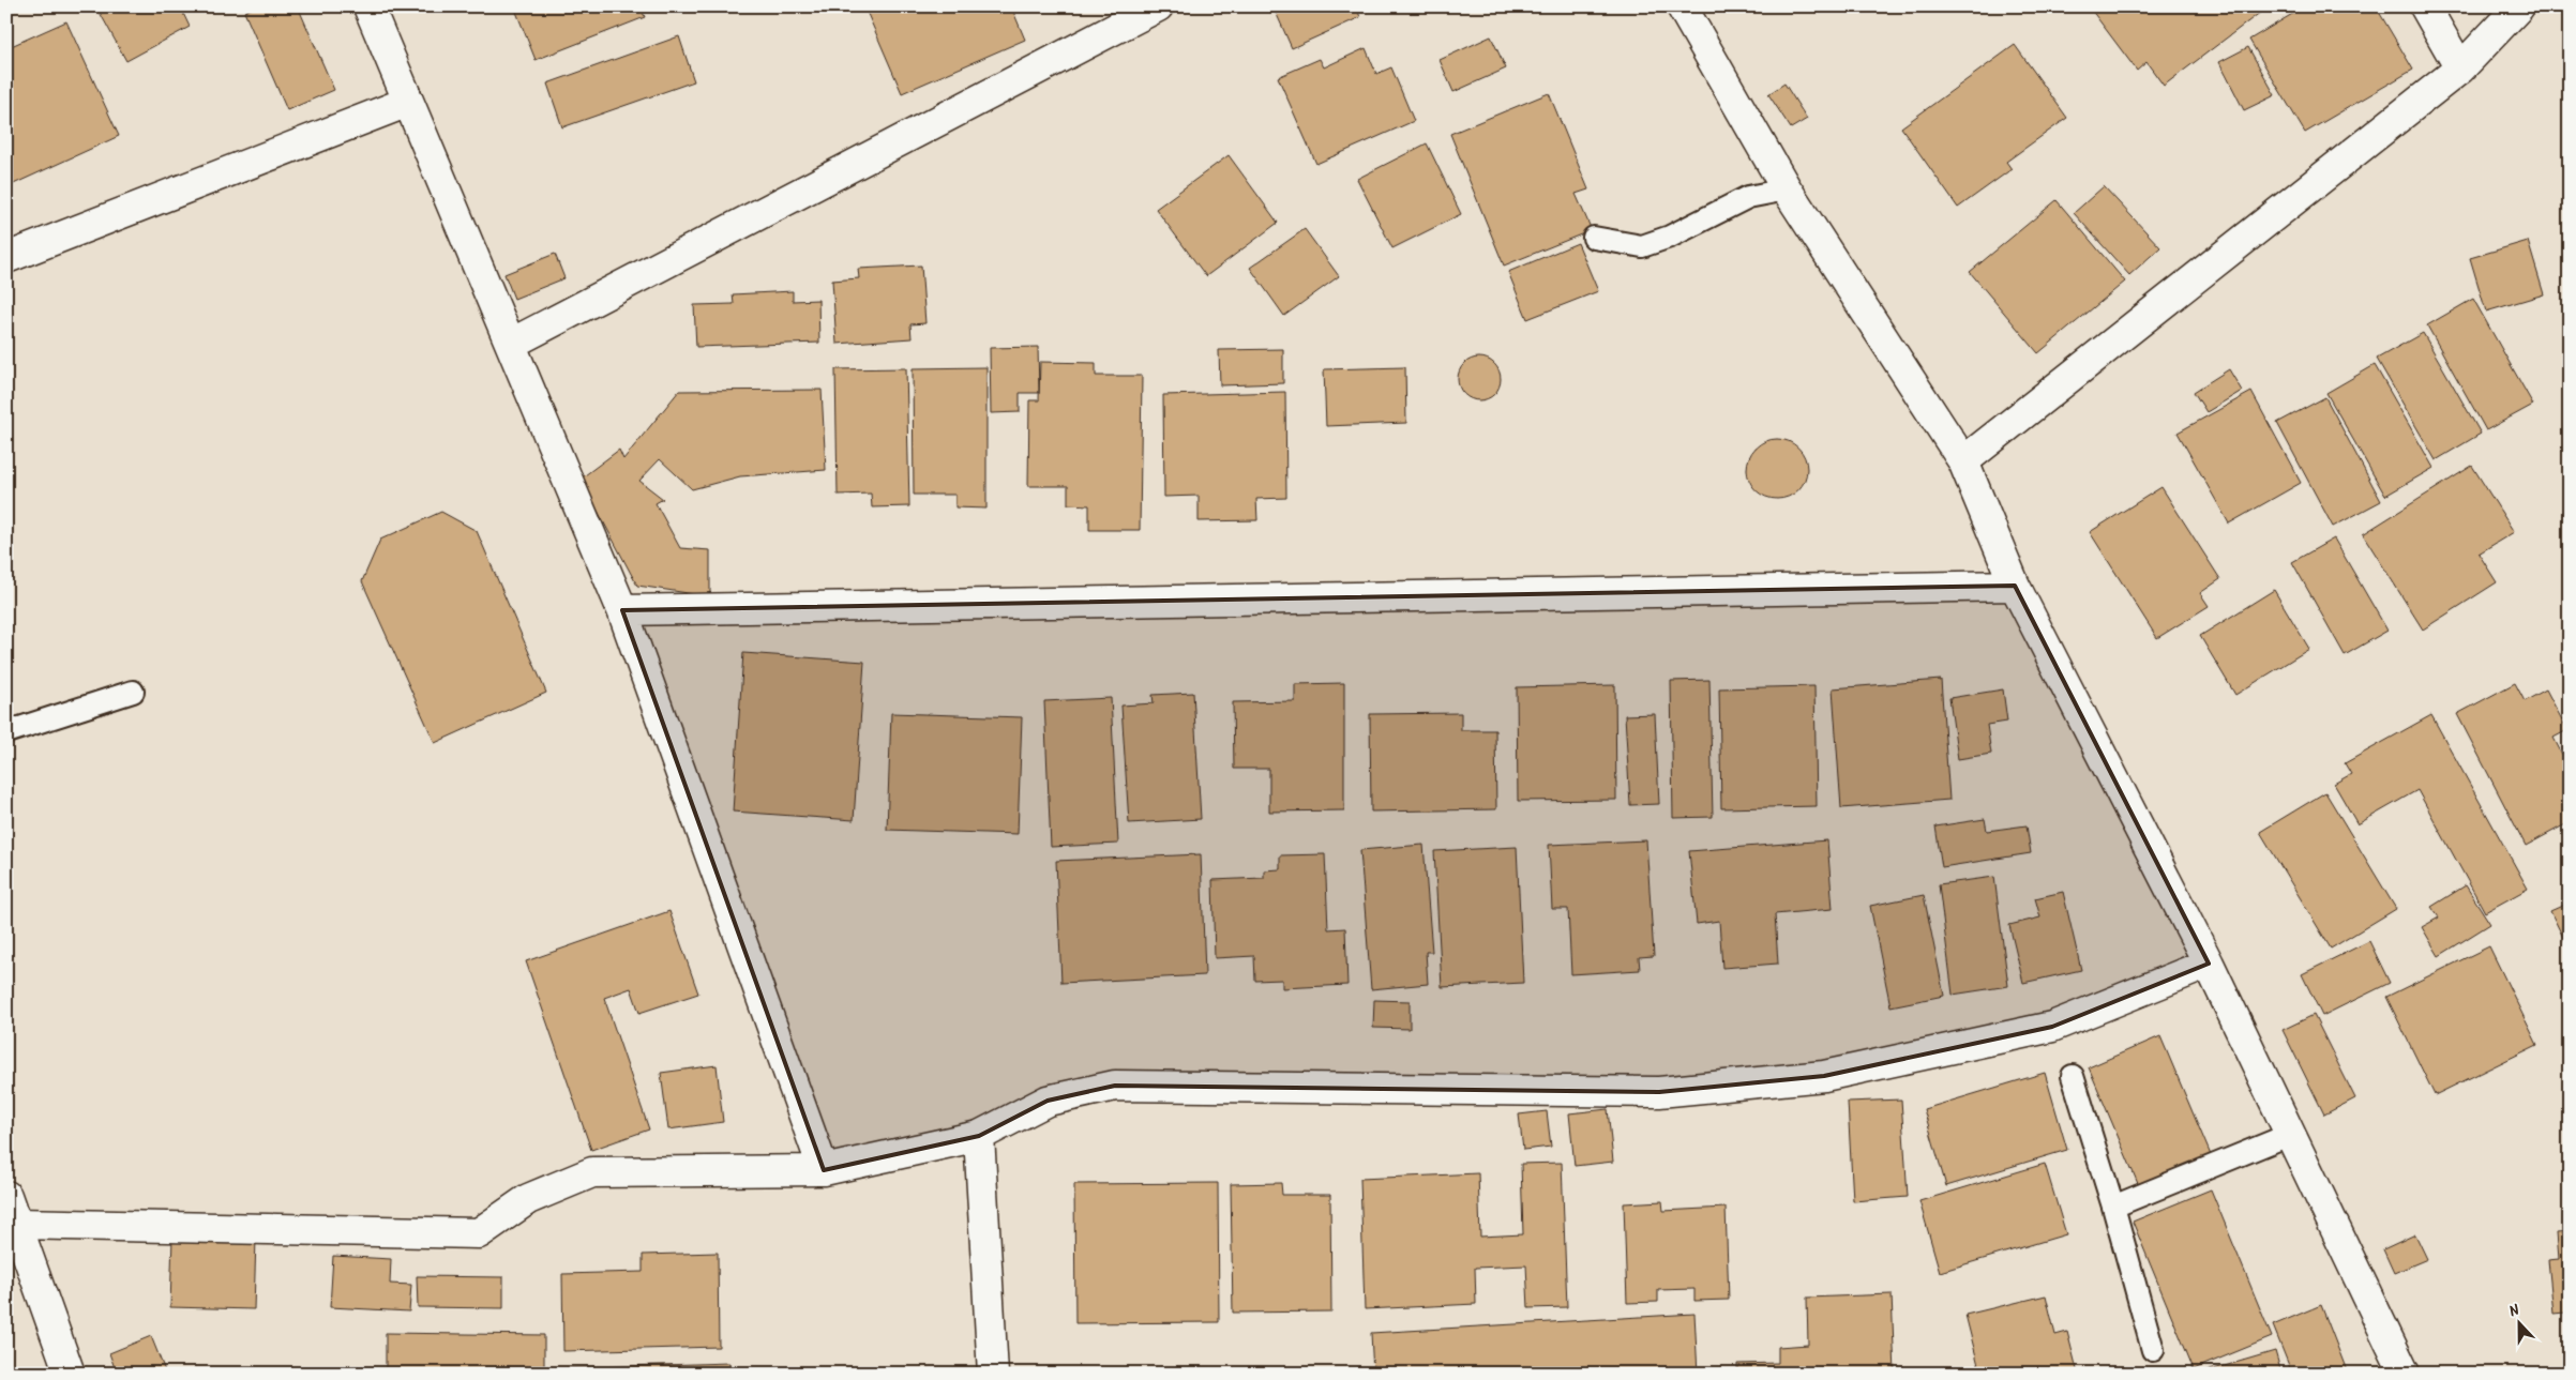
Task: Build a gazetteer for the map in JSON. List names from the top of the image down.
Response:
{
  "north": "top"
}
